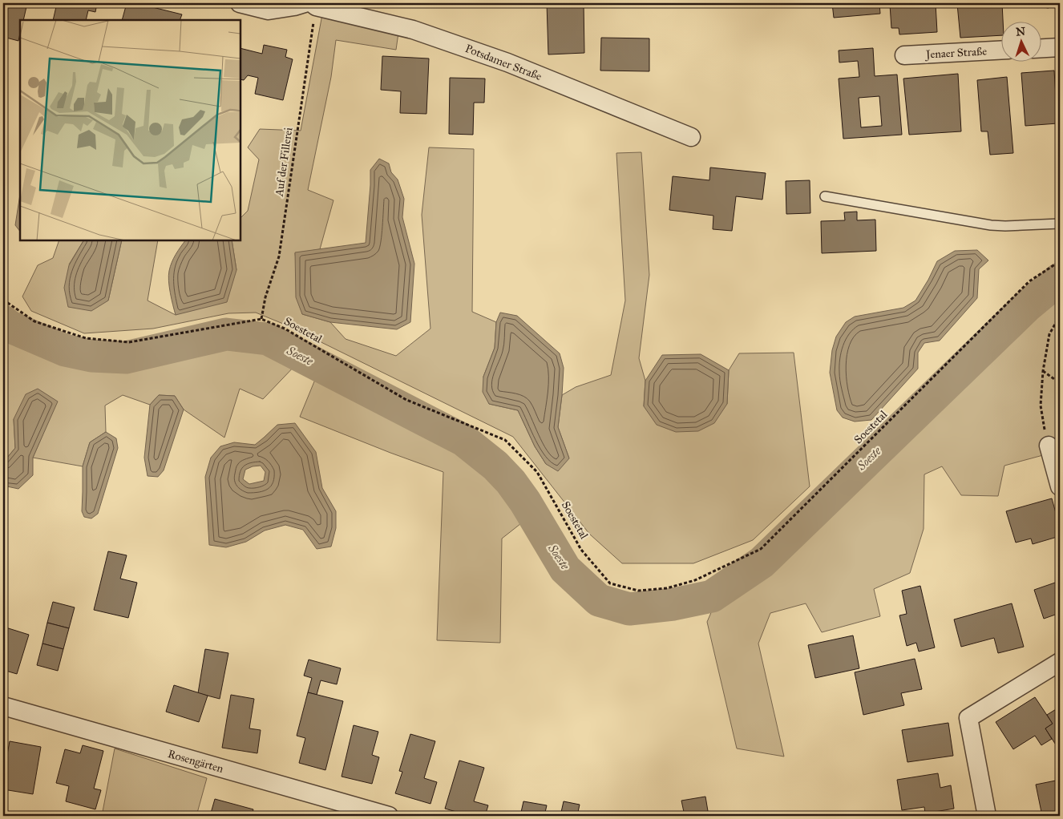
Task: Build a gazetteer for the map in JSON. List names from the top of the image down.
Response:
{
  "streets": {
    "street": ["Jenaer Straße", "Potsdamer Straße", "Rosengärten"],
    "path": ["Auf der Fillerei", "Soestetal"]
  },
  "crossings": [
    ["Potsdamer Straße", "Auf der Fillerei"],
    ["Auf der Fillerei", "Soestetal"]
  ],
  "water": ["Soeste"],
  "north": "top"
}
